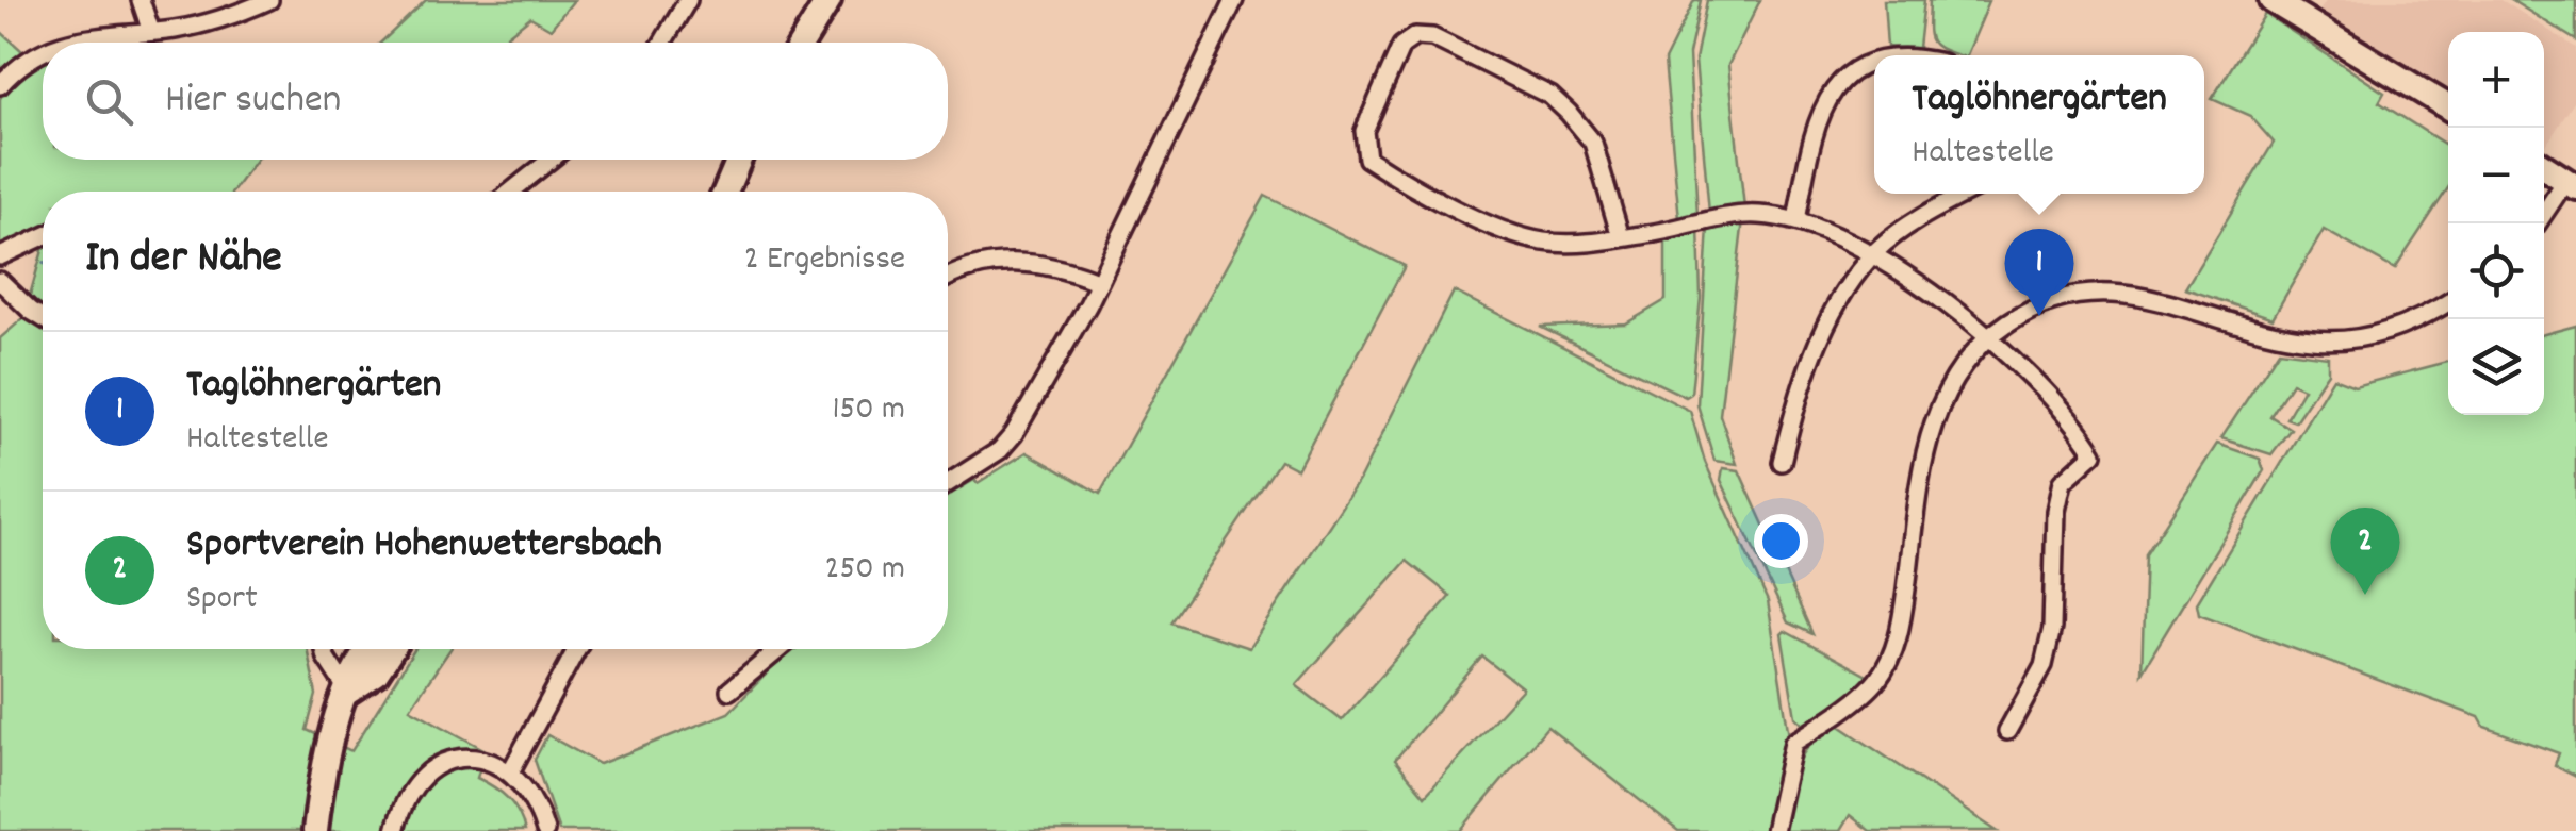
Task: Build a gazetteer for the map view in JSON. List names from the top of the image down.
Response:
{
  "page": {
    "map_buttons": ["+", "−"],
    "search": "Hier suchen",
    "popup": ["Taglöhnergärten", "Haltestelle"],
    "heading": ["In der Nähe", "2 Ergebnisse"],
    "pins": ["1", "2"],
    "list": [
      {
        "mark": "1",
        "name": "Taglöhnergärten",
        "note": "Haltestelle",
        "value": "150 m"
      },
      {
        "mark": "2",
        "name": "Sportverein Hohenwettersbach",
        "note": "Sport",
        "value": "250 m"
      }
    ]
  }
}
